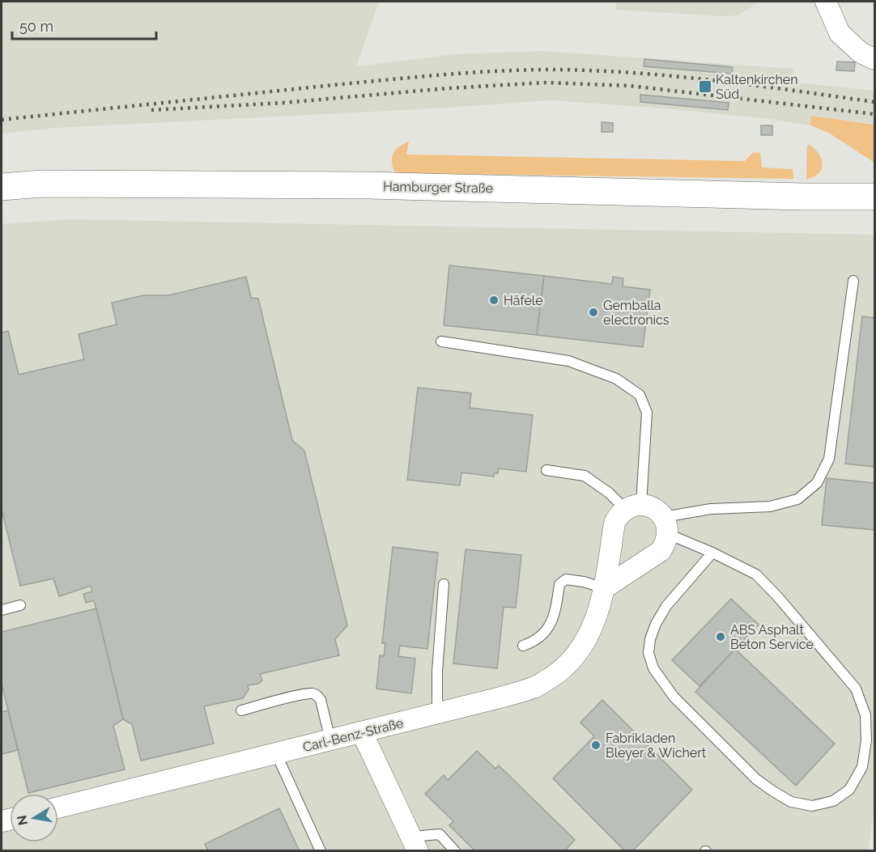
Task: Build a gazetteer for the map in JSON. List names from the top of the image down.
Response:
{
  "streets": {
    "main road": ["Hamburger Straße"],
    "street": ["Carl-Benz-Straße"]
  },
  "places": {
    "transit": ["Kaltenkirchen Süd"],
    "other": [
      "Häfele",
      "Gemballa electronics",
      "ABS Asphalt Beton Service",
      "Fabrikladen Bleyer & Wichert"
    ]
  },
  "scale_bar": "50 m",
  "north": "left"
}
